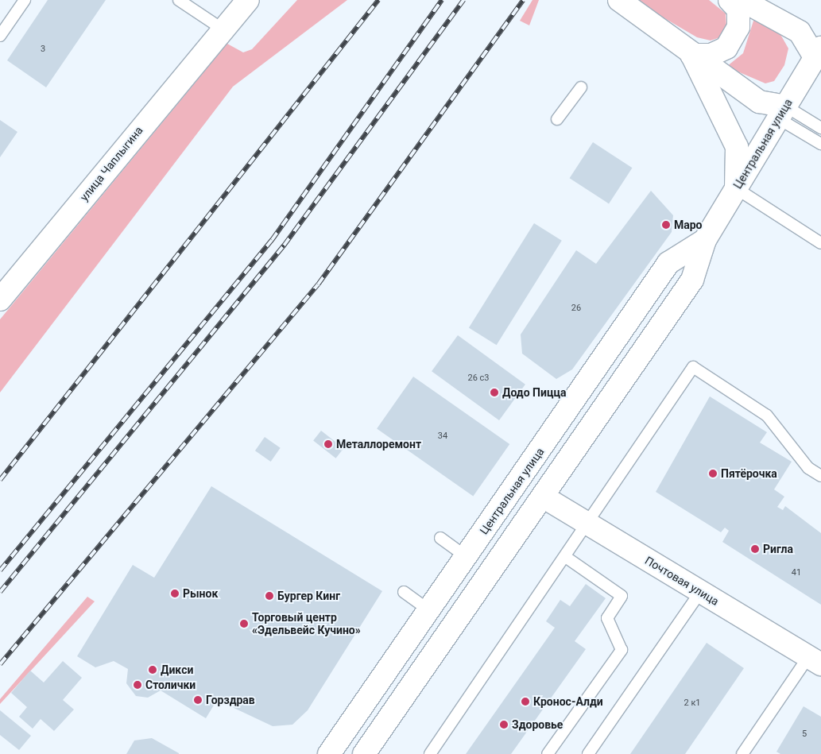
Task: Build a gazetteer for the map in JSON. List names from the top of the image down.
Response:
{
  "streets": {
    "main road": ["Центральная улица", "улица Чаплыгина", "Почтовая улица"]
  },
  "crossings": [
    ["Центральная улица", "Почтовая улица"]
  ],
  "places": [
    "Маро",
    "Додо Пицца",
    "Металлоремонт",
    "Пятёрочка",
    "Ригла",
    "Рынок",
    "Бургер Кинг",
    "Торговый центр «Эдельвейс Кучино»",
    "Дикси",
    "Столички",
    "Горздрав",
    "Кронос-Алди",
    "Здоровье"
  ],
  "house_numbers": [
    "3",
    "26",
    "26 с3",
    "34",
    "41",
    "2 к1",
    "5"
  ]
}
